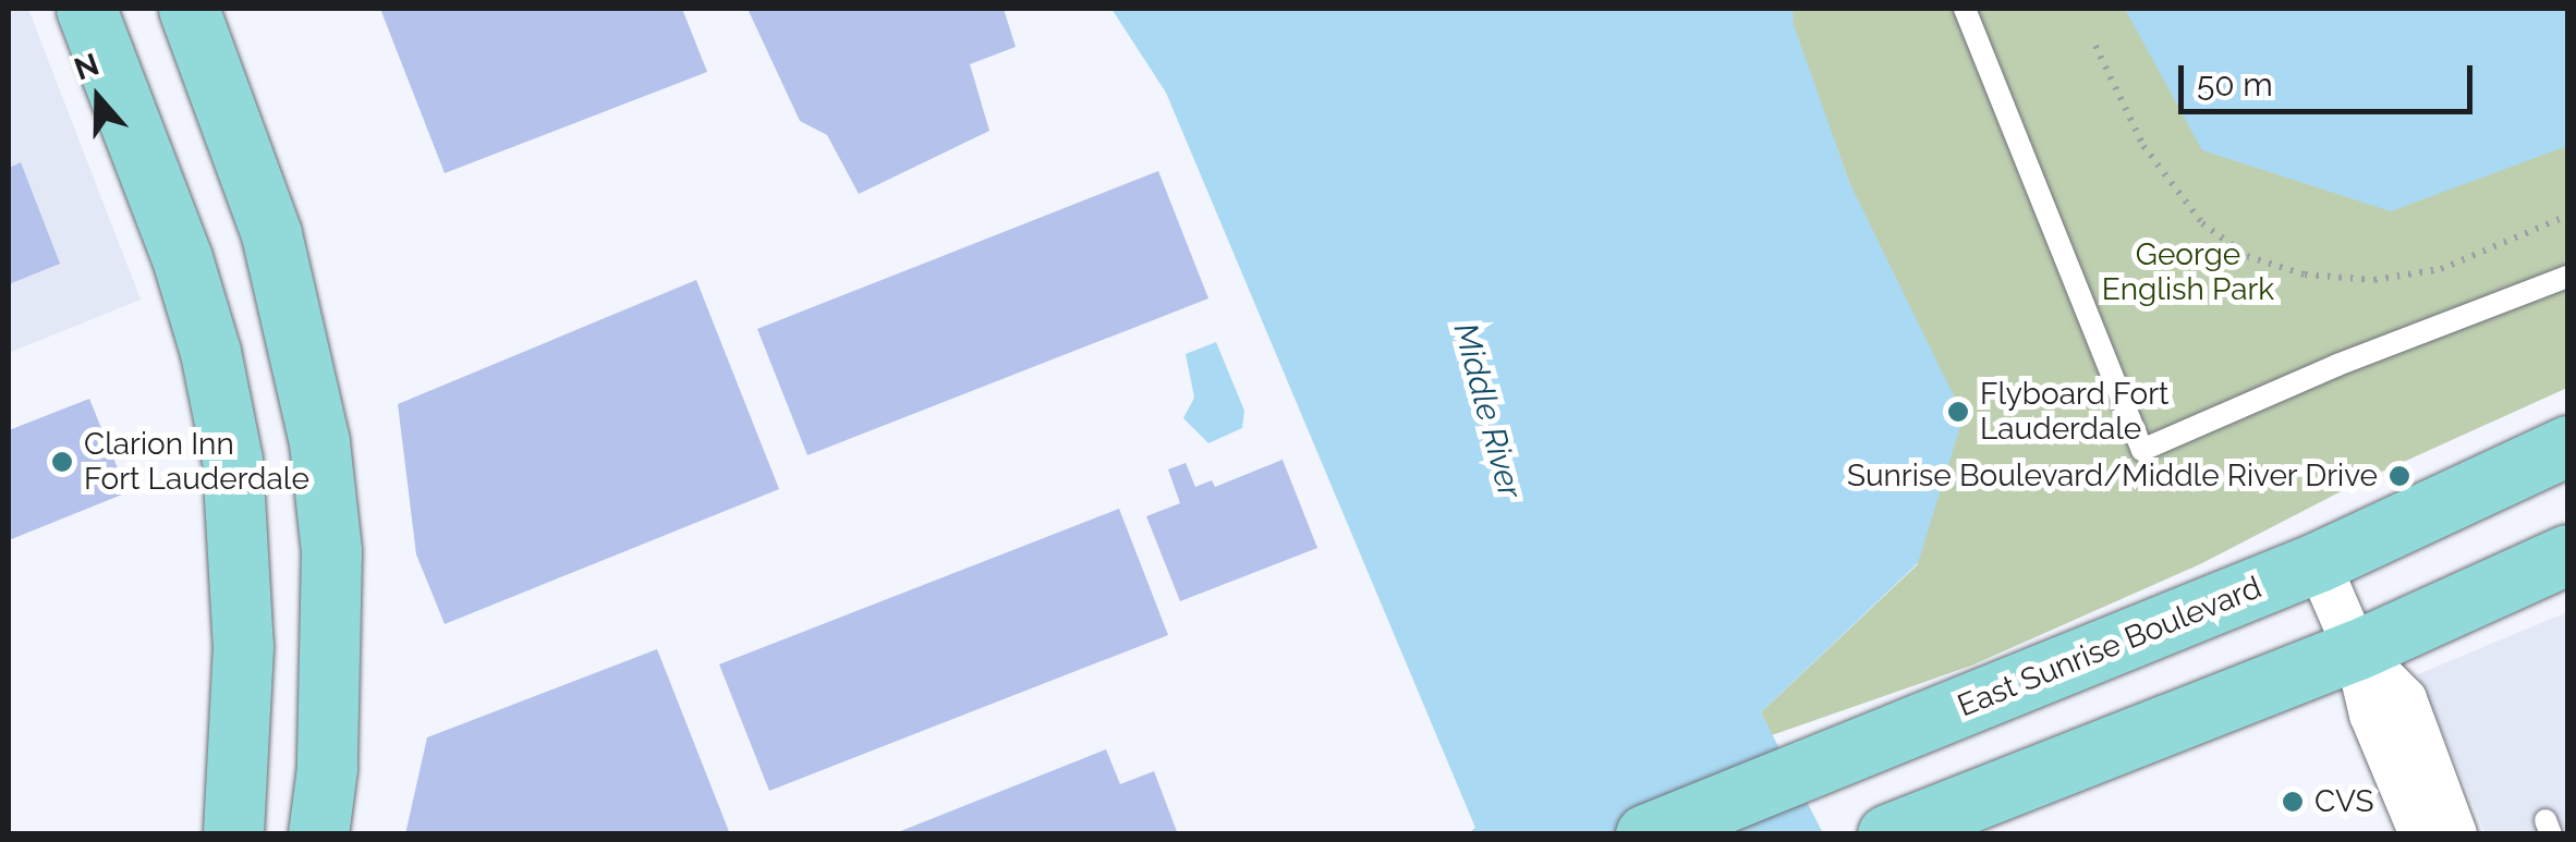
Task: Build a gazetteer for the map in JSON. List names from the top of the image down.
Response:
{
  "streets": {
    "main road": ["East Sunrise Boulevard"]
  },
  "water": ["Middle River"],
  "parks": ["George English Park"],
  "places": [
    "Flyboard Fort Lauderdale",
    "Clarion Inn Fort Lauderdale",
    "Sunrise Boulevard/Middle River Drive",
    "CVS"
  ],
  "scale_bar": "50 m",
  "north": "top"
}
